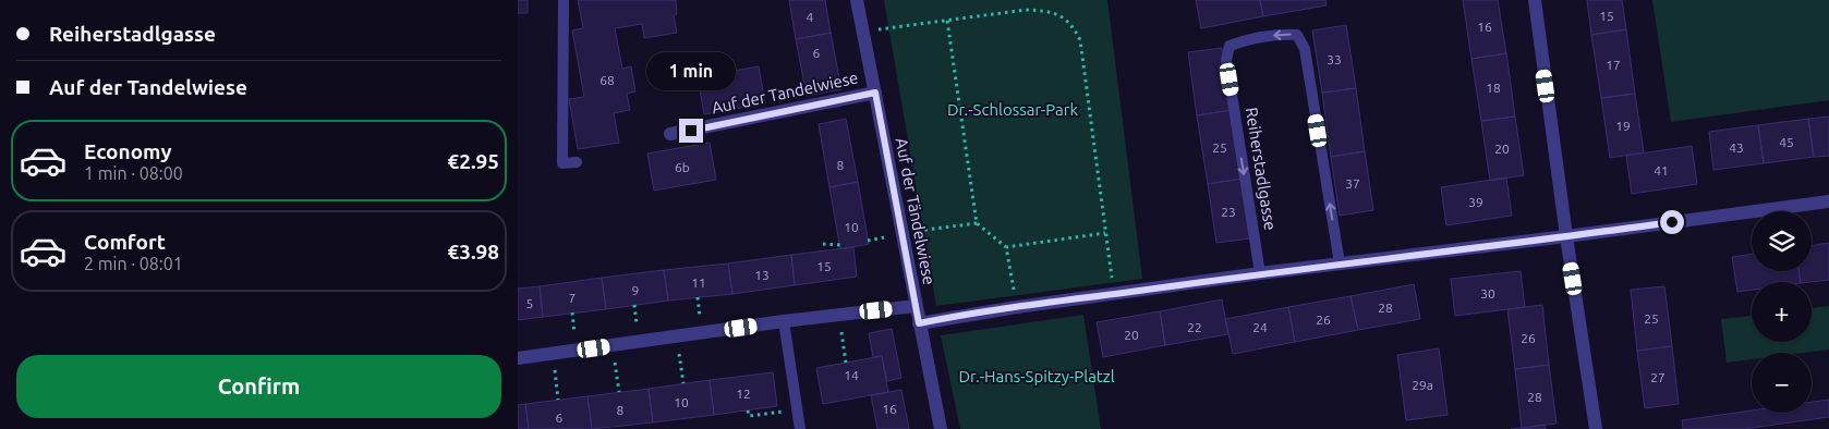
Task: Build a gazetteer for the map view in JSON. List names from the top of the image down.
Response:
{
  "streets": {
    "street": ["Auf der Tandelwiese", "Auf der Tändelwiese"],
    "lane": ["Reiherstadlgasse"]
  },
  "crossings": [
    ["Auf der Tandelwiese", "Auf der Tändelwiese"]
  ],
  "parks": ["Dr.-Schlossar-Park", "Dr.-Hans-Spitzy-Platzl"],
  "house_numbers": [
    "15",
    "4",
    "16",
    "6",
    "33",
    "17",
    "68",
    "18",
    "19",
    "45",
    "25",
    "43",
    "20",
    "8",
    "6b",
    "41",
    "37",
    "39",
    "23",
    "10",
    "15",
    "13",
    "11",
    "9",
    "30",
    "7",
    "5",
    "28",
    "25",
    "26",
    "22",
    "24",
    "20",
    "26",
    "14",
    "27",
    "29a",
    "12",
    "28",
    "10",
    "16",
    "8",
    "6"
  ],
  "page": {
    "banner": ["Reiherstadlgasse", "Auf der Tandelwiese"],
    "bubble": "1 min",
    "list": [
      {
        "name": "Economy",
        "note": "1 min · 08:00",
        "value": "€2.95"
      },
      {
        "name": "Comfort",
        "note": "2 min · 08:01",
        "value": "€3.98"
      }
    ],
    "map_buttons": ["+", "−"],
    "buttons": "Confirm"
  }
}
